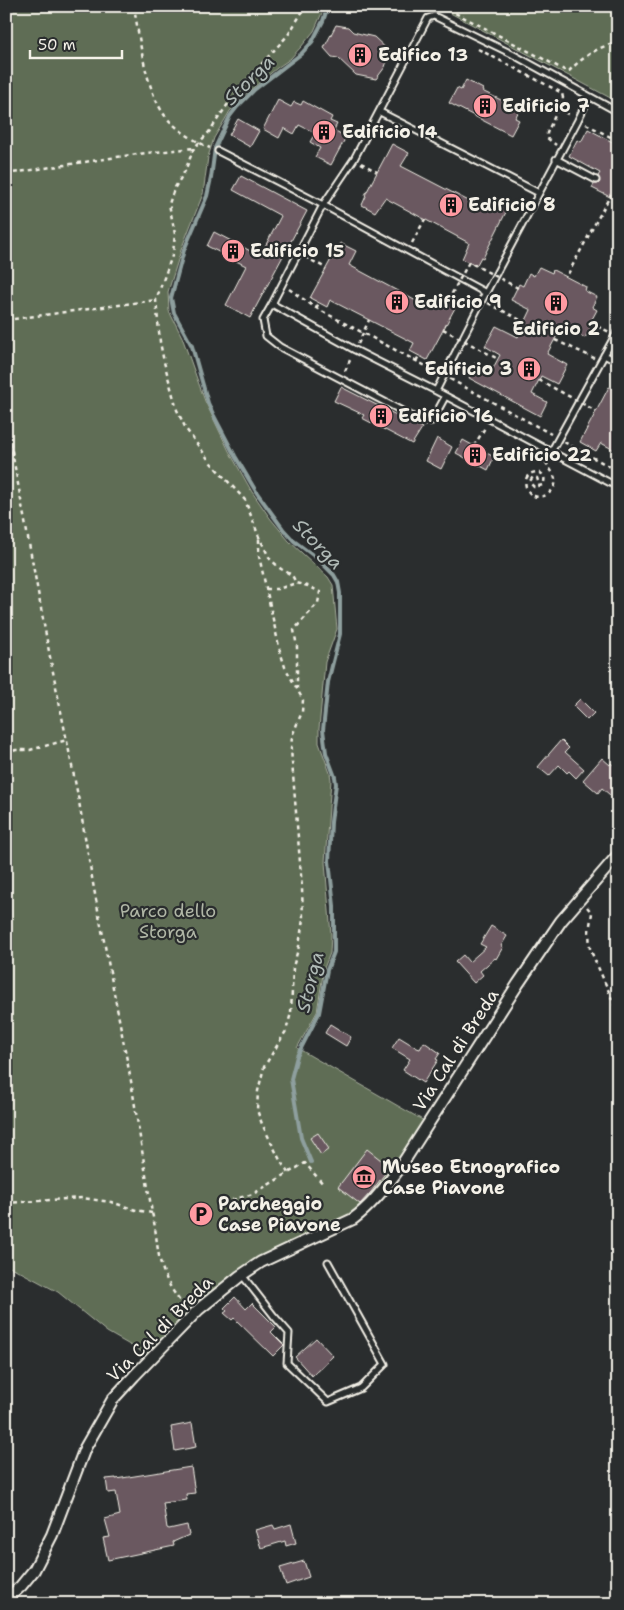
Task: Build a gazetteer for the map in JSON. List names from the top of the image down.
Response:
{
  "streets": {
    "street": ["Via Cal di Breda"]
  },
  "water": ["Storga"],
  "parks": ["Parco dello Storga"],
  "places": {
    "building": [
      "Edifico 13",
      "Edificio 7",
      "Edificio 14",
      "Edificio 8",
      "Edificio 15",
      "Edificio 9",
      "Edificio 2",
      "Edificio 3",
      "Edificio 16",
      "Edificio 22"
    ],
    "museum": ["Museo Etnografico Case Piavone"],
    "parking": ["Parcheggio Case Piavone"]
  },
  "scale_bar": "50 m"
}
